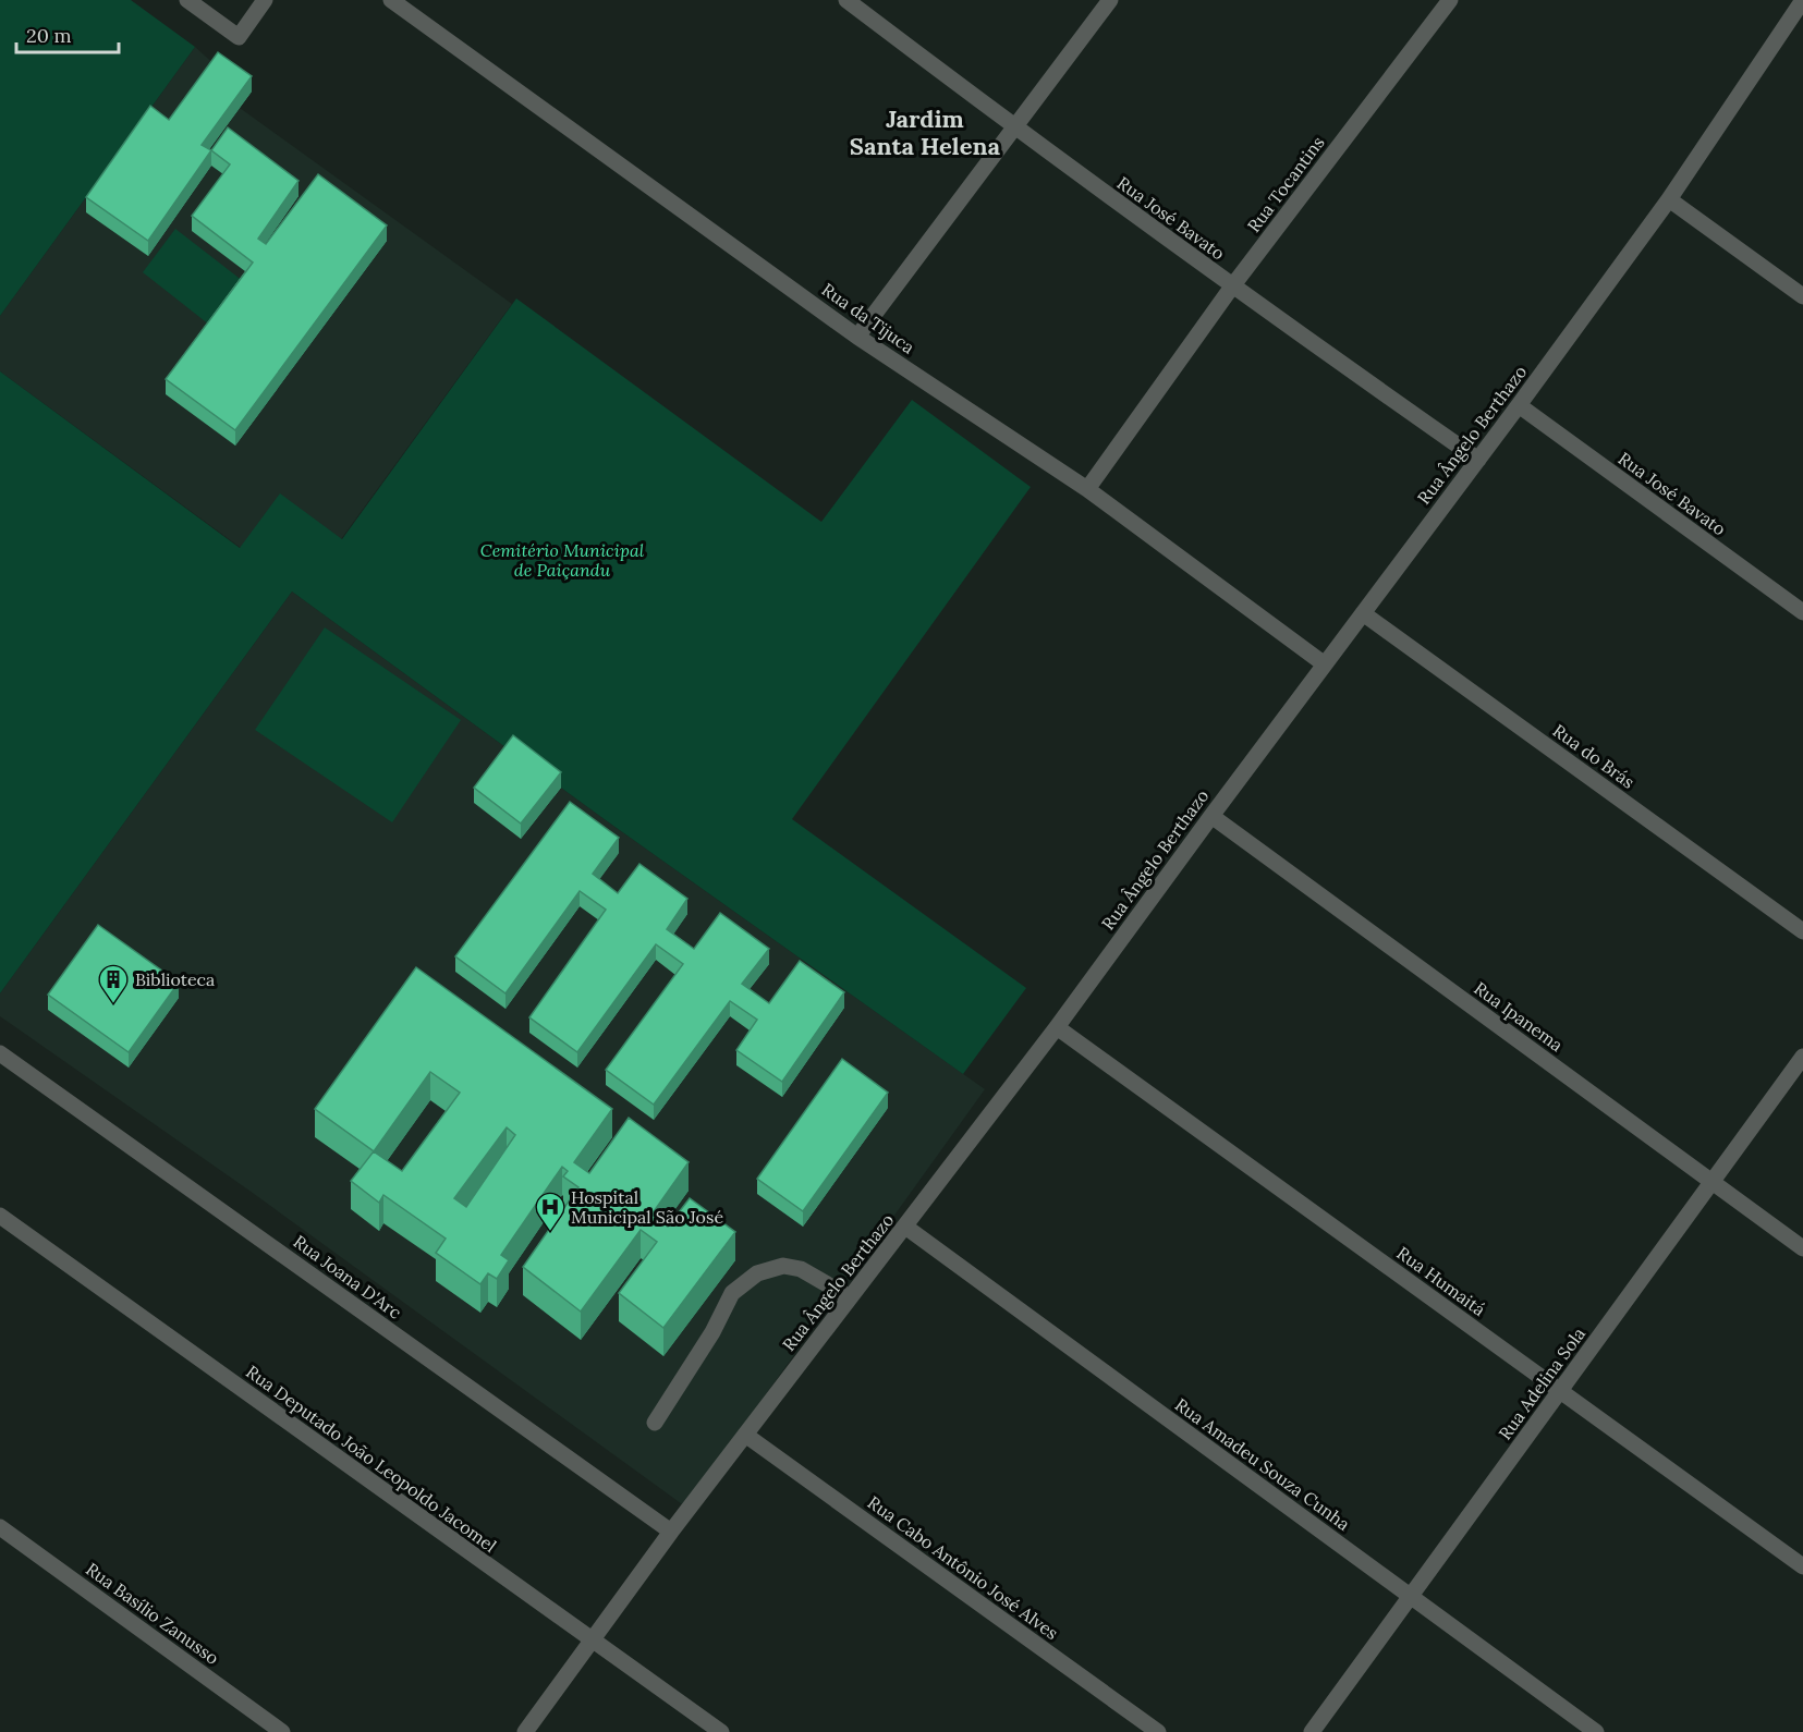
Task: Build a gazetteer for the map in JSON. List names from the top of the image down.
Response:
{
  "streets": {
    "street": [
      "Rua Tocantins",
      "Rua José Bavato",
      "Rua da Tijuca",
      "Rua Ângelo Berthazo",
      "Rua do Brás",
      "Rua Ipanema",
      "Rua Joana D'Arc",
      "Rua Humaitá",
      "Rua Adelina Sola",
      "Rua Deputado João Leopoldo Jacomel",
      "Rua Amadeu Souza Cunha",
      "Rua Cabo Antônio José Alves",
      "Rua Basílio Zanusso"
    ]
  },
  "crossings": [
    ["Rua Tocantins", "Rua José Bavato"],
    ["Rua Tocantins", "Rua da Tijuca"],
    ["Rua José Bavato", "Rua Ângelo Berthazo"],
    ["Rua da Tijuca", "Rua Ângelo Berthazo"],
    ["Rua Ângelo Berthazo", "Rua do Brás"],
    ["Rua Ângelo Berthazo", "Rua Ipanema"],
    ["Rua Ângelo Berthazo", "Rua Joana D'Arc"],
    ["Rua Ângelo Berthazo", "Rua Humaitá"],
    ["Rua Ângelo Berthazo", "Rua Deputado João Leopoldo Jacomel"],
    ["Rua Ângelo Berthazo", "Rua Amadeu Souza Cunha"],
    ["Rua Ângelo Berthazo", "Rua Cabo Antônio José Alves"],
    ["Rua Ipanema", "Rua Adelina Sola"],
    ["Rua Humaitá", "Rua Adelina Sola"],
    ["Rua Adelina Sola", "Rua Amadeu Souza Cunha"]
  ],
  "districts": ["Jardim Santa Helena"],
  "parks": ["Cemitério Municipal de Paiçandu"],
  "places": {
    "building": ["Biblioteca"],
    "hospital": ["Hospital Municipal São José"]
  },
  "scale_bar": "20 m"
}
